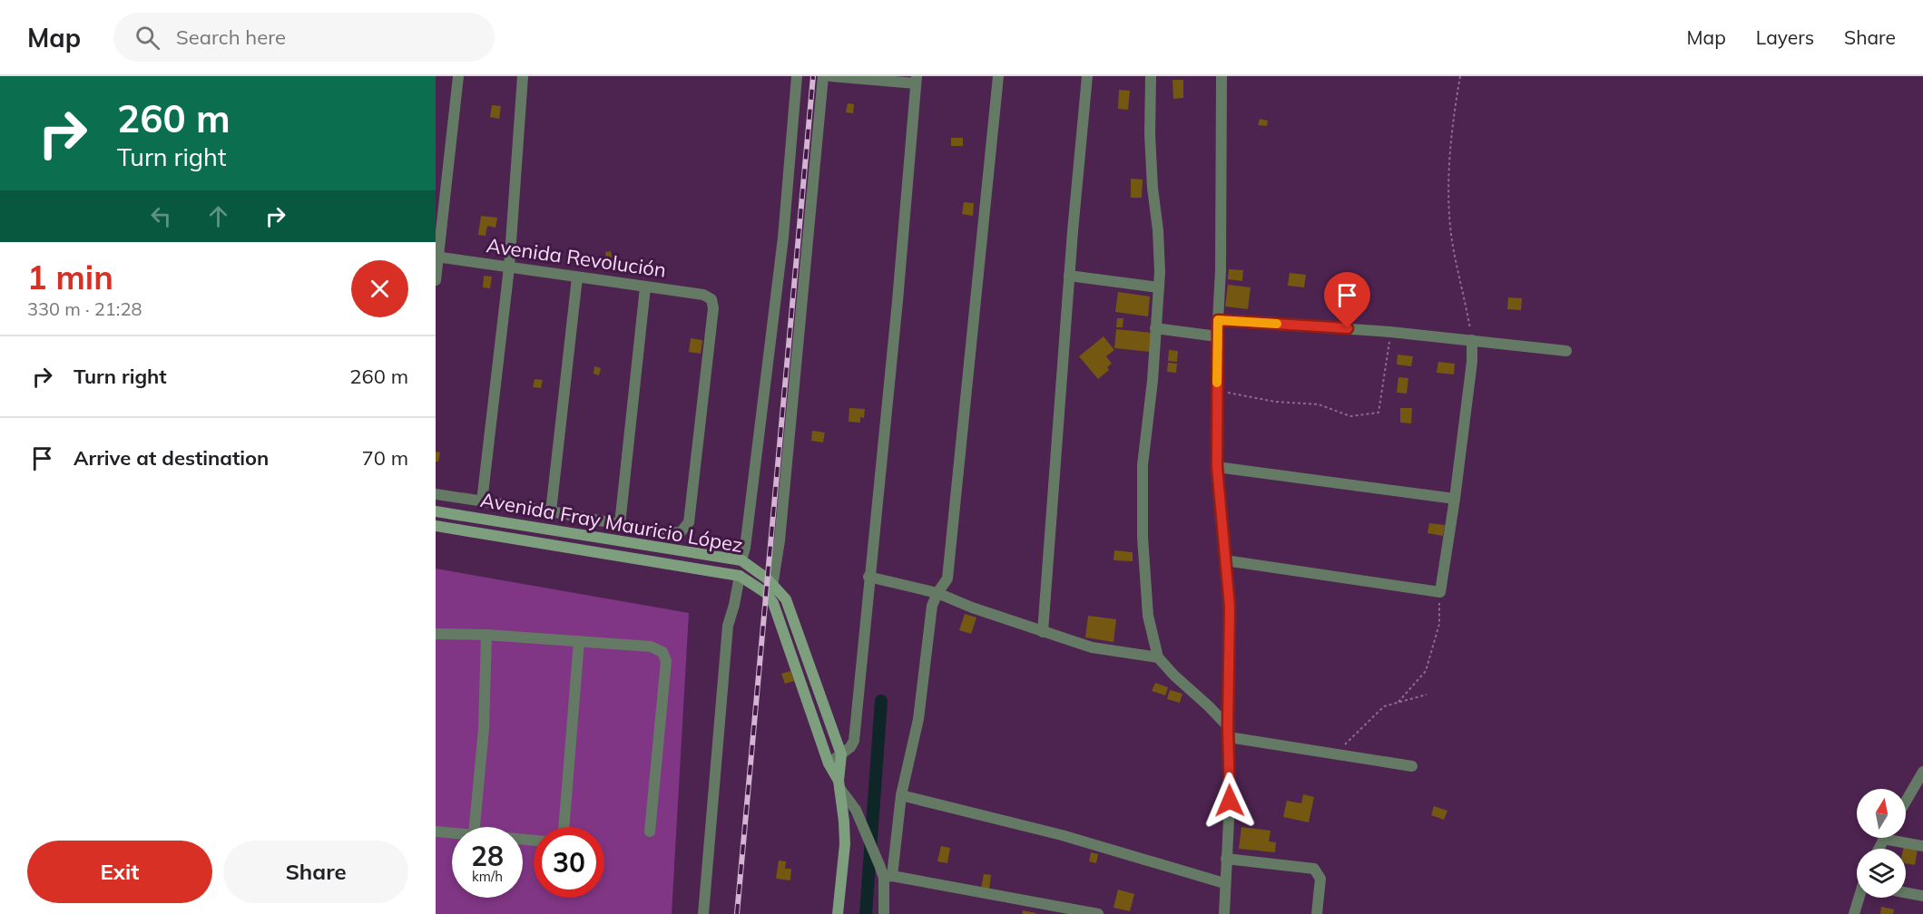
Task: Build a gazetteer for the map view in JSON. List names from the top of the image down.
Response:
{
  "streets": {
    "street": ["Avenida Revolución", "Avenida Fray Mauricio López"]
  },
  "north": "top",
  "page": {
    "header": "Map",
    "search": "Search here",
    "nav": ["Map", "Layers", "Share"],
    "turn": ["260 m", "Turn right"],
    "heading": ["1 min", "330 m · 21:28"],
    "list": [
      {
        "name": "Turn right",
        "value": "260 m"
      },
      {
        "name": "Arrive at destination",
        "value": "70 m"
      }
    ],
    "speed": "28 km/h",
    "limit": "30",
    "buttons": ["Exit", "Share"]
  }
}
